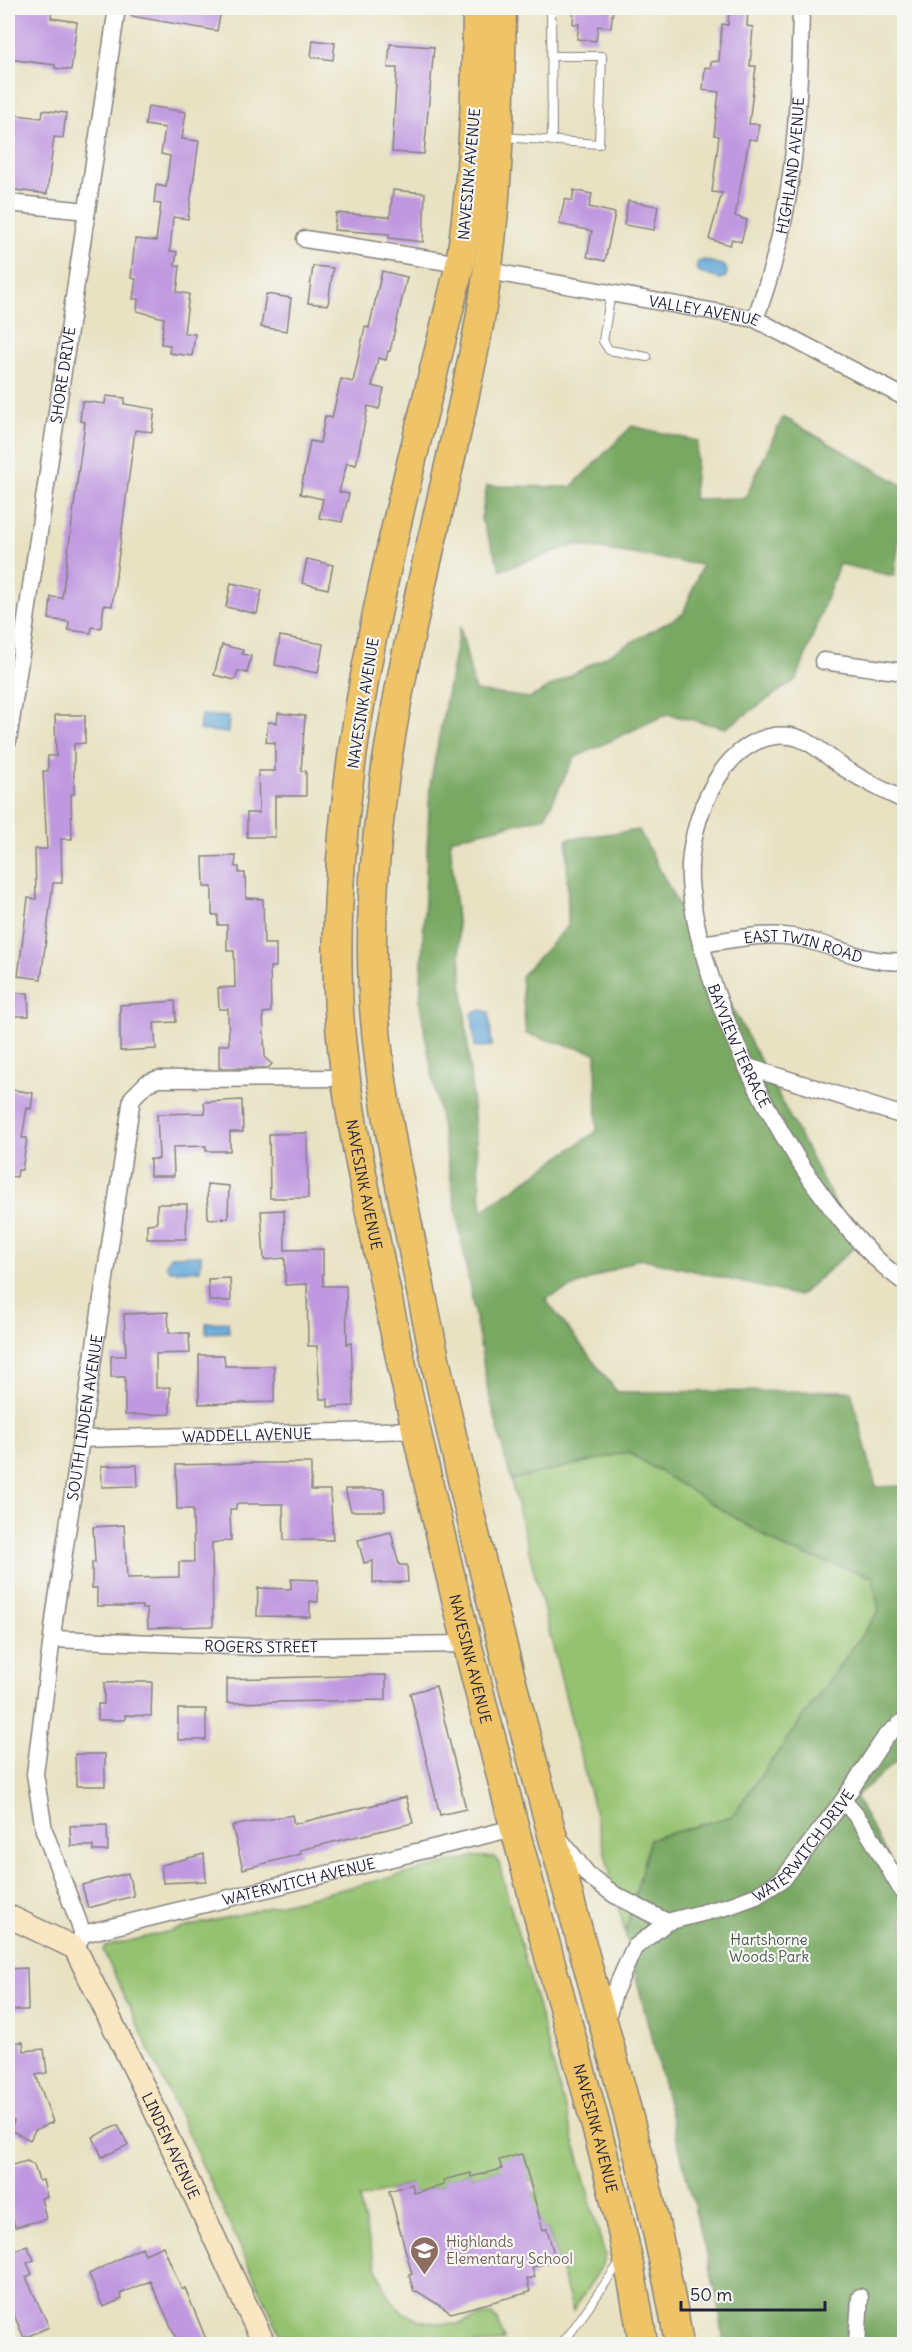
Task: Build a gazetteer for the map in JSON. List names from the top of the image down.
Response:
{
  "streets": {
    "highway": ["NAVESINK AVENUE"],
    "street": [
      "HIGHLAND AVENUE",
      "VALLEY AVENUE",
      "SHORE DRIVE",
      "EAST TWIN ROAD",
      "BAYVIEW TERRACE",
      "SOUTH LINDEN AVENUE",
      "WADDELL AVENUE",
      "ROGERS STREET",
      "WATERWITCH DRIVE",
      "WATERWITCH AVENUE",
      "LINDEN AVENUE"
    ]
  },
  "crossings": [
    ["HIGHLAND AVENUE", "VALLEY AVENUE"],
    ["NAVESINK AVENUE", "VALLEY AVENUE"],
    ["NAVESINK AVENUE", "SOUTH LINDEN AVENUE"],
    ["NAVESINK AVENUE", "WADDELL AVENUE"],
    ["NAVESINK AVENUE", "ROGERS STREET"],
    ["NAVESINK AVENUE", "WATERWITCH AVENUE"],
    ["EAST TWIN ROAD", "BAYVIEW TERRACE"],
    ["SOUTH LINDEN AVENUE", "WADDELL AVENUE"],
    ["SOUTH LINDEN AVENUE", "ROGERS STREET"],
    ["SOUTH LINDEN AVENUE", "WATERWITCH AVENUE"],
    ["SOUTH LINDEN AVENUE", "LINDEN AVENUE"],
    ["WATERWITCH AVENUE", "LINDEN AVENUE"]
  ],
  "parks": ["Hartshorne Woods Park"],
  "places": {
    "school or university": ["Highlands Elementary School"]
  },
  "scale_bar": "50 m"
}
